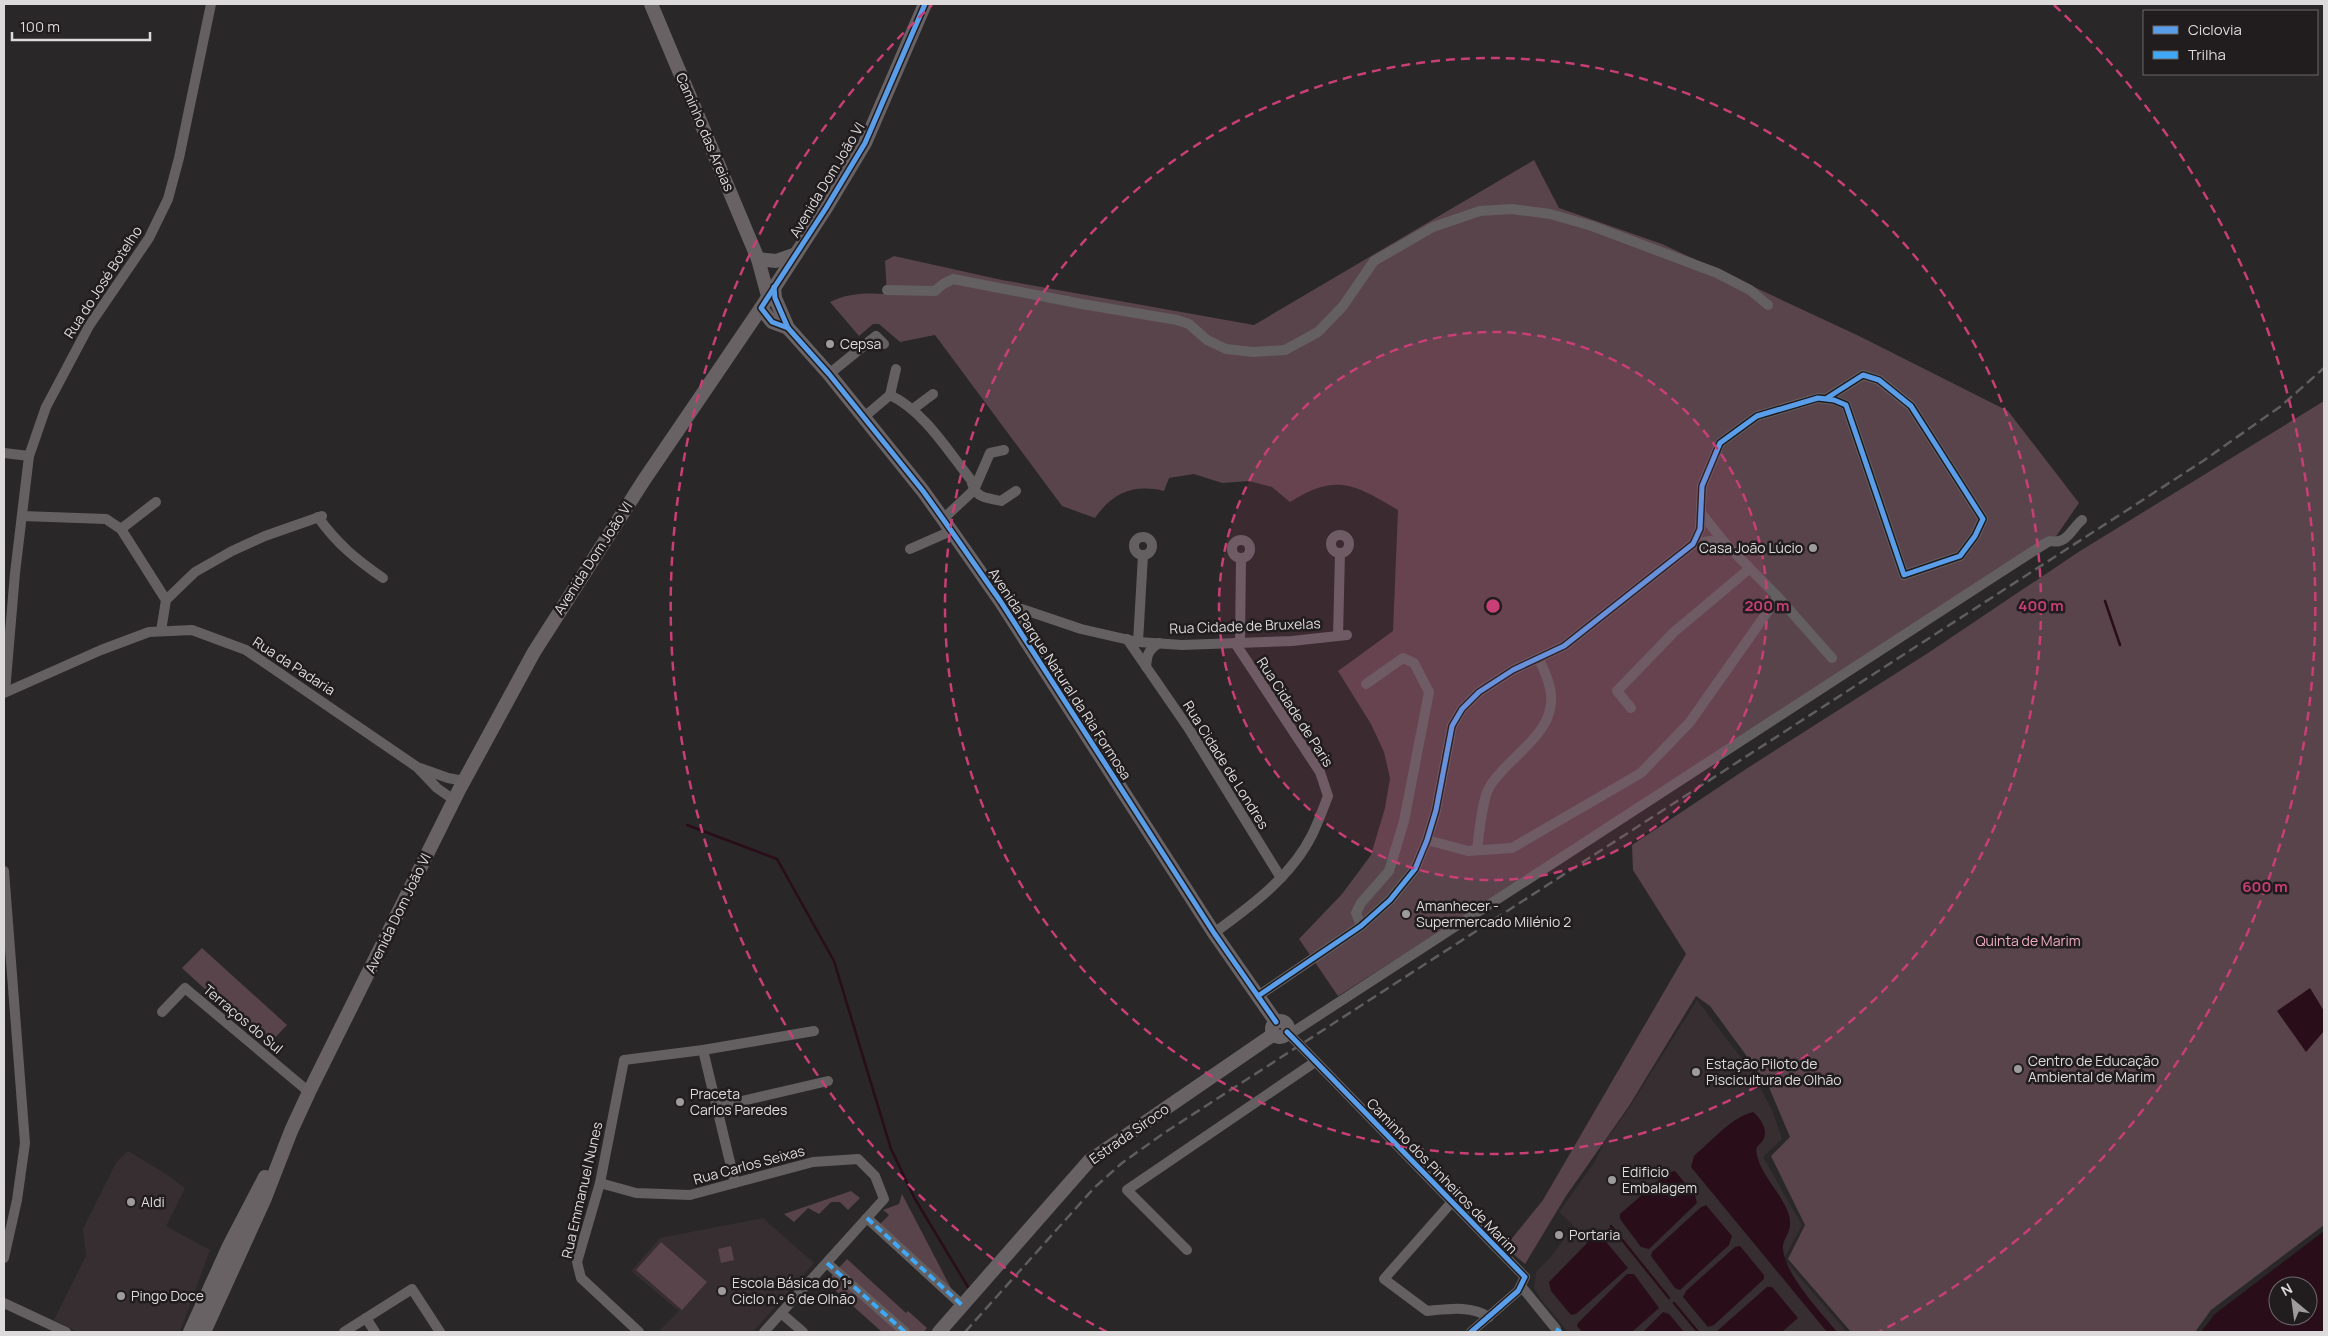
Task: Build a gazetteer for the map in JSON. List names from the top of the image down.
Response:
{
  "streets": {
    "street": [
      "Caminho das Areias",
      "Avenida Dom João VI",
      "Rua do José Botelho",
      "Rua Cidade de Bruxelas",
      "Rua da Padaria",
      "Avenida Parque Natural da Ria Formosa",
      "Rua Cidade de Paris",
      "Rua Cidade de Londres",
      "Terraços do Sul",
      "Estrada Siroco",
      "Rua Carlos Seixas",
      "Caminho dos Pinheiros de Marim",
      "Rua Emmanuel Nunes"
    ]
  },
  "crossings": [
    ["Caminho das Areias", "Avenida Dom João VI"],
    ["Caminho das Areias", "Avenida Parque Natural da Ria Formosa"],
    ["Avenida Dom João VI", "Terraços do Sul"],
    ["Rua do José Botelho", "Rua da Padaria"],
    ["Rua Cidade de Bruxelas", "Avenida Parque Natural da Ria Formosa"],
    ["Rua Cidade de Bruxelas", "Rua Cidade de Paris"],
    ["Rua Cidade de Bruxelas", "Rua Cidade de Londres"],
    ["Avenida Parque Natural da Ria Formosa", "Rua Cidade de Paris"],
    ["Avenida Parque Natural da Ria Formosa", "Estrada Siroco"],
    ["Avenida Parque Natural da Ria Formosa", "Caminho dos Pinheiros de Marim"],
    ["Rua Cidade de Paris", "Rua Cidade de Londres"],
    ["Estrada Siroco", "Caminho dos Pinheiros de Marim"],
    ["Rua Carlos Seixas", "Rua Emmanuel Nunes"]
  ],
  "parks": ["Quinta de Marim"],
  "places": [
    "Cepsa",
    "Casa João Lúcio",
    "Amanhecer - Supermercado Milénio 2",
    "Centro de Educação Ambiental de Marim",
    "Estação Piloto de Piscicultura de Olhão",
    "Praceta Carlos Paredes",
    "Edificio Embalagem",
    "Aldi",
    "Portaria",
    "Escola Básica do 1º Ciclo n.º 6 de Olhão",
    "Pingo Doce"
  ],
  "legend": ["Ciclovia", "Trilha"],
  "scale_bar": "100 m",
  "north": "top left",
  "rings": ["200 m", "400 m", "600 m"]
}
